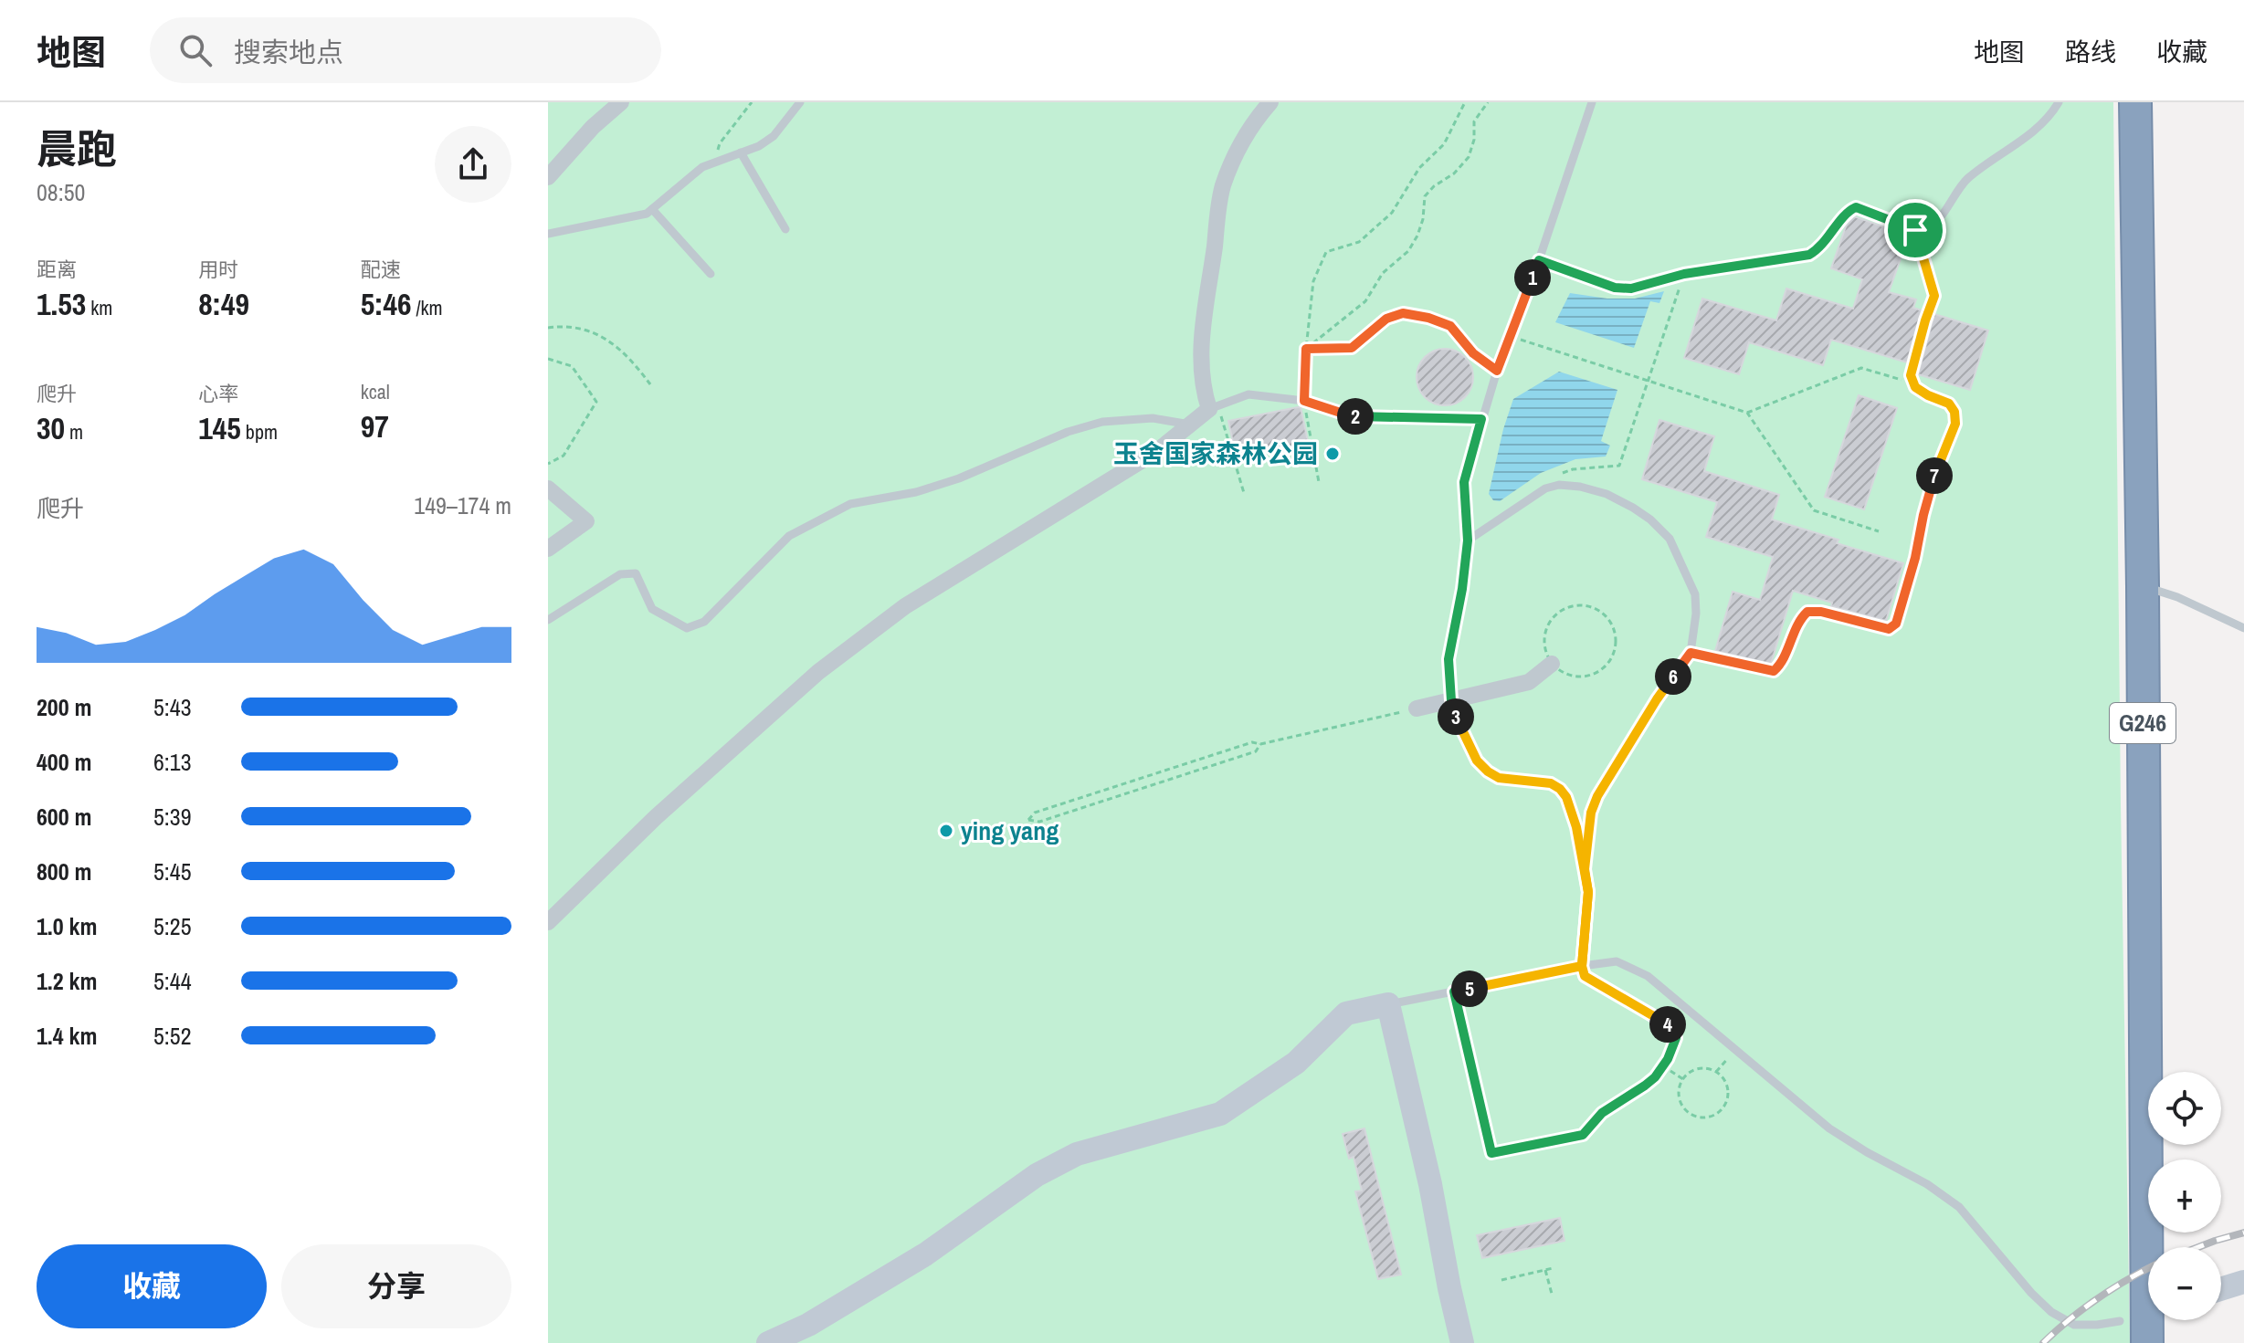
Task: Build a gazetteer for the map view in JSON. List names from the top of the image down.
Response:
{
  "streets": {
    "highway": ["G246"]
  },
  "places": ["玉舍国家森林公园", "ying yang"],
  "page": {
    "header": "地图",
    "search": "搜索地点",
    "nav": ["地图", "路线", "收藏"],
    "heading": ["晨跑", "08:50"],
    "stats": [
      ["距离", "1.53 km"],
      ["用时", "8:49"],
      ["配速", "5:46 /km"],
      ["爬升", "30 m"],
      ["心率", "145 bpm"],
      ["kcal", "97"]
    ],
    "pins": [
      "1",
      "2",
      "7",
      "6",
      "3",
      "5",
      "4"
    ],
    "chart": ["爬升", "149–174 m"],
    "list": [
      {
        "name": "200 m",
        "note": "5:43"
      },
      {
        "name": "400 m",
        "note": "6:13"
      },
      {
        "name": "600 m",
        "note": "5:39"
      },
      {
        "name": "800 m",
        "note": "5:45"
      },
      {
        "name": "1.0 km",
        "note": "5:25"
      },
      {
        "name": "1.2 km",
        "note": "5:44"
      },
      {
        "name": "1.4 km",
        "note": "5:52"
      }
    ],
    "map_buttons": ["+", "−"],
    "buttons": ["收藏", "分享"]
  }
}
